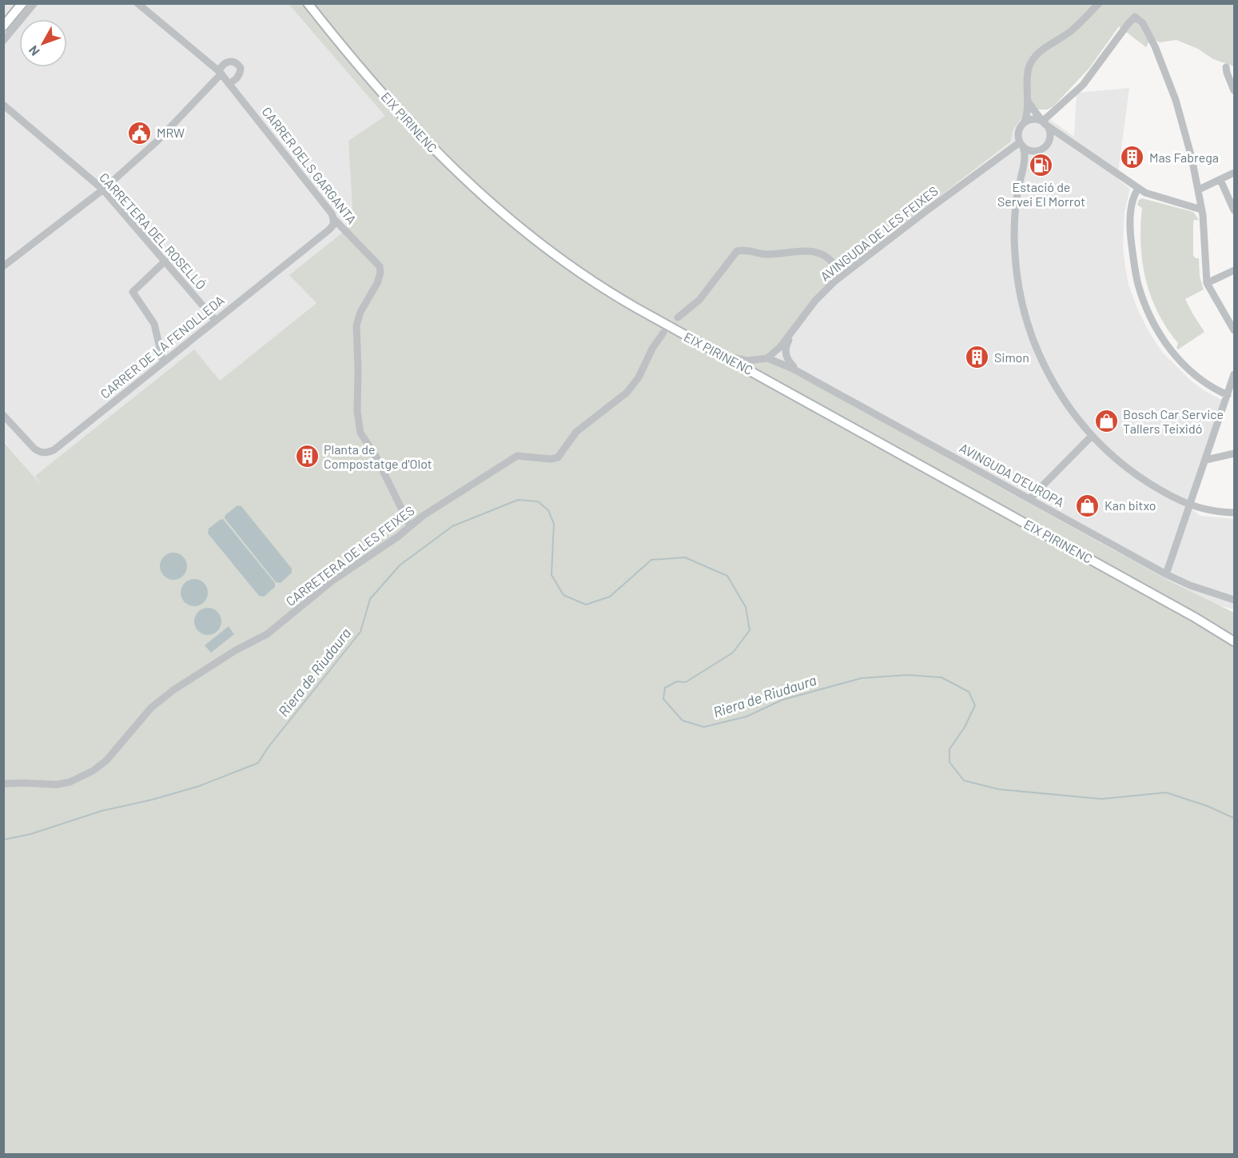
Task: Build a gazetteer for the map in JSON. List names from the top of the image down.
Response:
{
  "streets": {
    "main road": ["EIX PIRINENC"],
    "street": [
      "CARRER DELS GARGANTA",
      "CARRETERA DEL ROSELLÓ",
      "AVINGUDA DE LES FEIXES",
      "CARRER DE LA FENOLLEDA",
      "AVINGUDA D'EUROPA",
      "CARRETERA DE LES FEIXES"
    ]
  },
  "crossings": [
    ["EIX PIRINENC", "AVINGUDA D'EUROPA"],
    ["CARRER DELS GARGANTA", "CARRER DE LA FENOLLEDA"],
    ["CARRER DELS GARGANTA", "CARRETERA DE LES FEIXES"],
    ["CARRETERA DEL ROSELLÓ", "CARRER DE LA FENOLLEDA"],
    ["AVINGUDA DE LES FEIXES", "AVINGUDA D'EUROPA"]
  ],
  "water": ["Riera de Riudaura"],
  "places": {
    "public building": ["MRW"],
    "building": ["Mas Fabrega", "Simon", "Planta de Compostatge d'Olot"],
    "fuel station": ["Estació de Servei El Morrot"],
    "shop": ["Bosch Car Service Tallers Teixidó", "Kan bitxo"]
  },
  "north": "bottom left"
}
